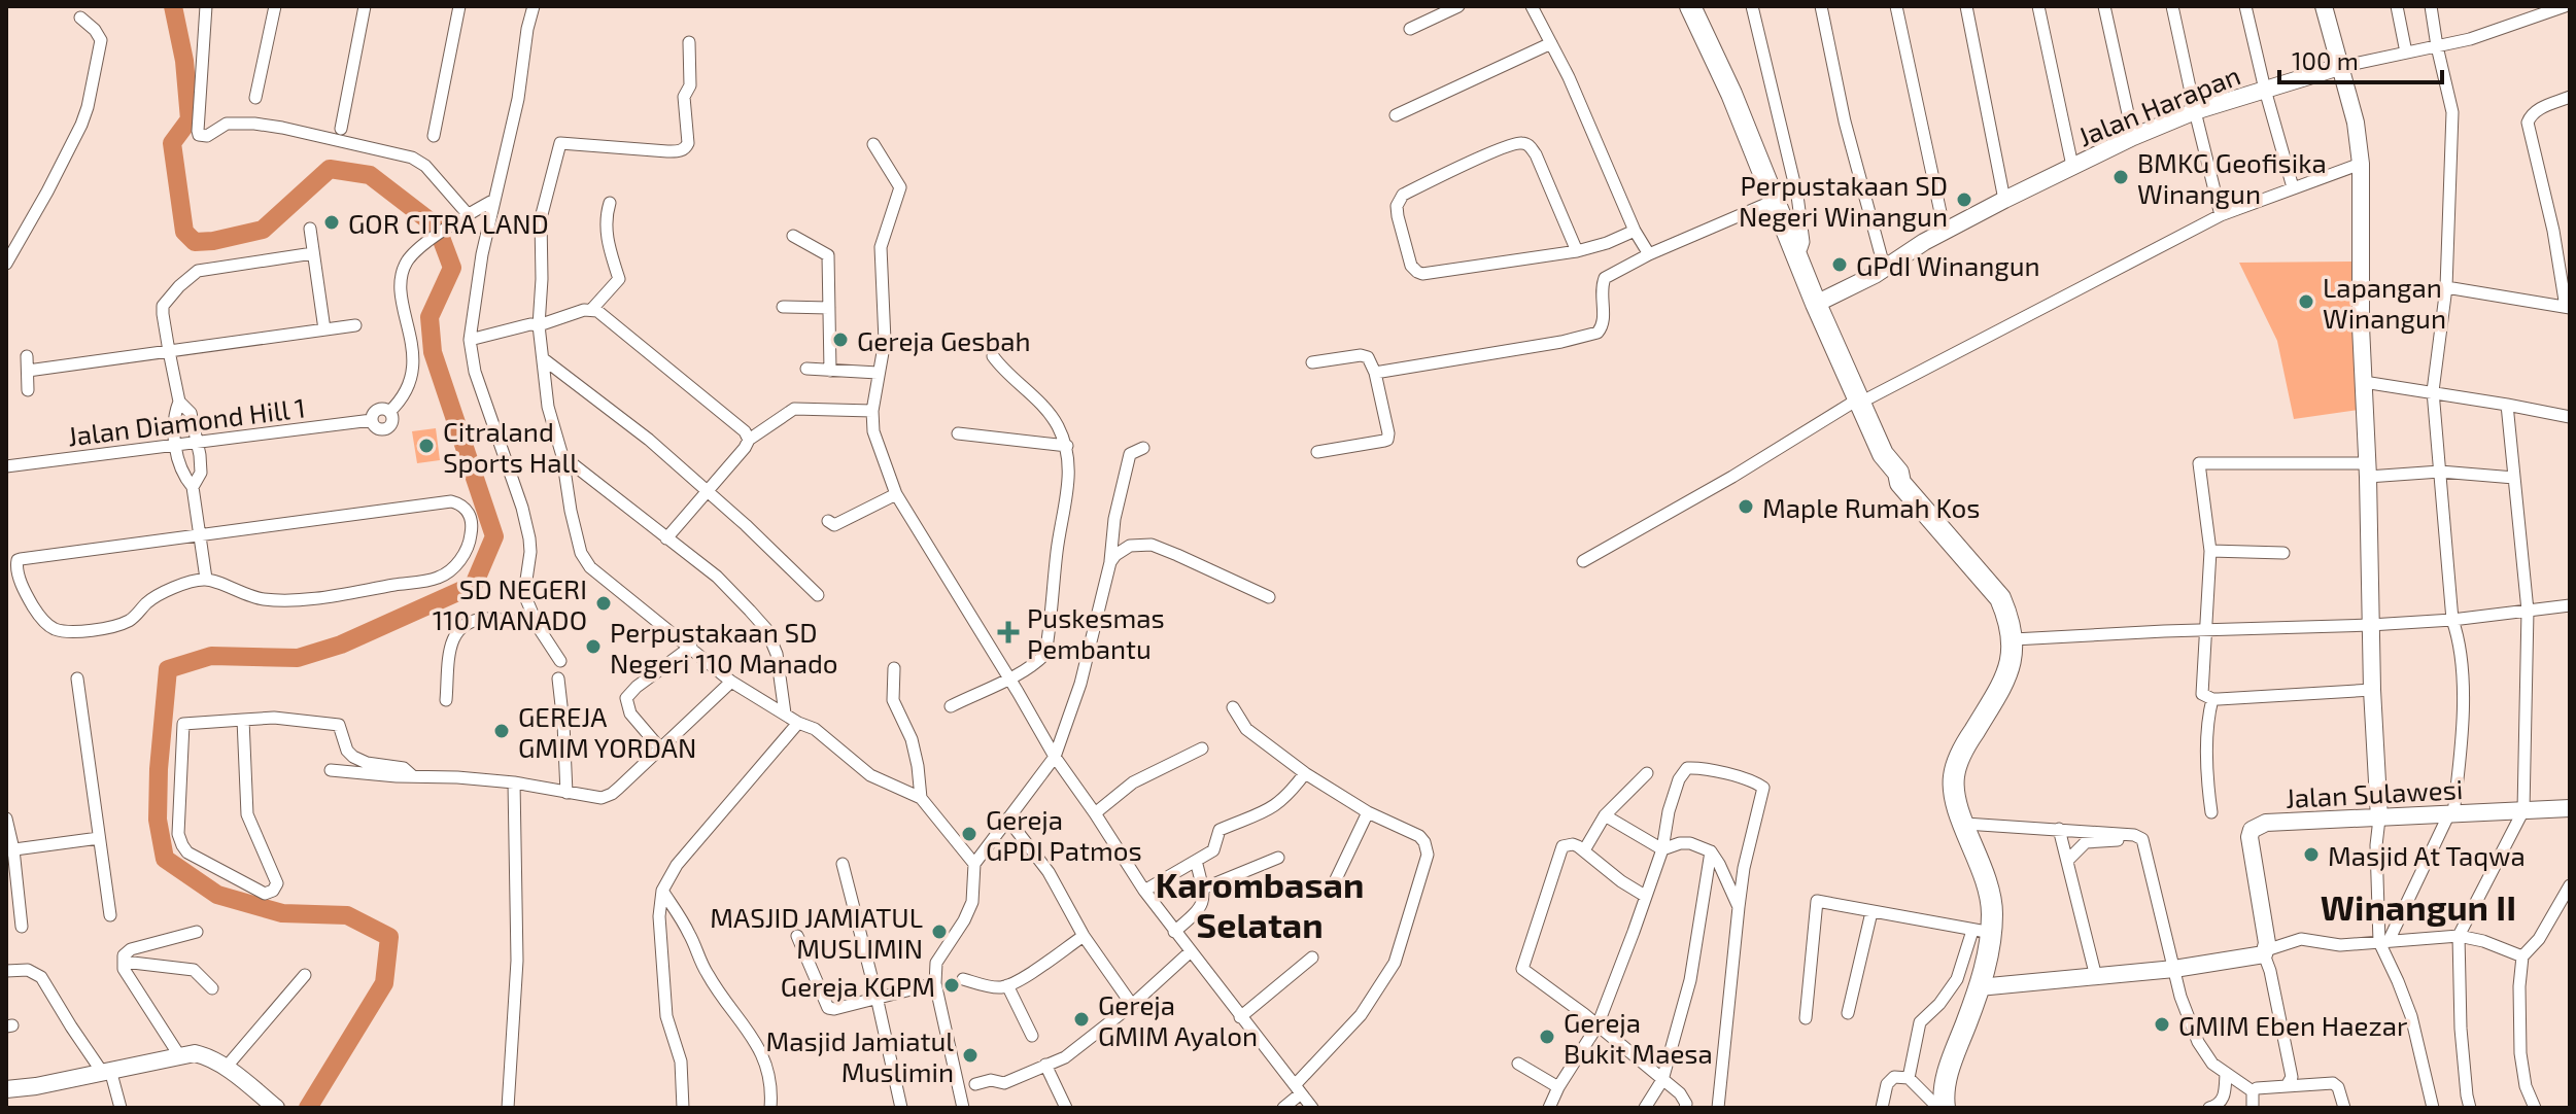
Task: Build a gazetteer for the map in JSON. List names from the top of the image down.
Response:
{
  "streets": {
    "street": ["Jalan Harapan", "Jalan Diamond Hill 1", "Jalan Sulawesi"]
  },
  "districts": ["Karombasan Selatan", "Winangun II"],
  "places": {
    "other": [
      "BMKG Geofisika Winangun",
      "Perpustakaan SD Negeri Winangun",
      "GOR CITRA LAND",
      "GPdI Winangun",
      "Lapangan Winangun",
      "Gereja Gesbah",
      "Citraland Sports Hall",
      "Maple Rumah Kos",
      "SD NEGERI 110 MANADO",
      "Perpustakaan SD Negeri 110 Manado",
      "GEREJA GMIM YORDAN",
      "Gereja GPDI Patmos",
      "Masjid At Taqwa",
      "MASJID JAMIATUL MUSLIMIN",
      "Gereja KGPM",
      "Gereja GMIM Ayalon",
      "GMIM Eben Haezar",
      "Gereja Bukit Maesa",
      "Masjid Jamiatul Muslimin"
    ],
    "health": ["Puskesmas Pembantu"]
  },
  "scale_bar": "100 m"
}
